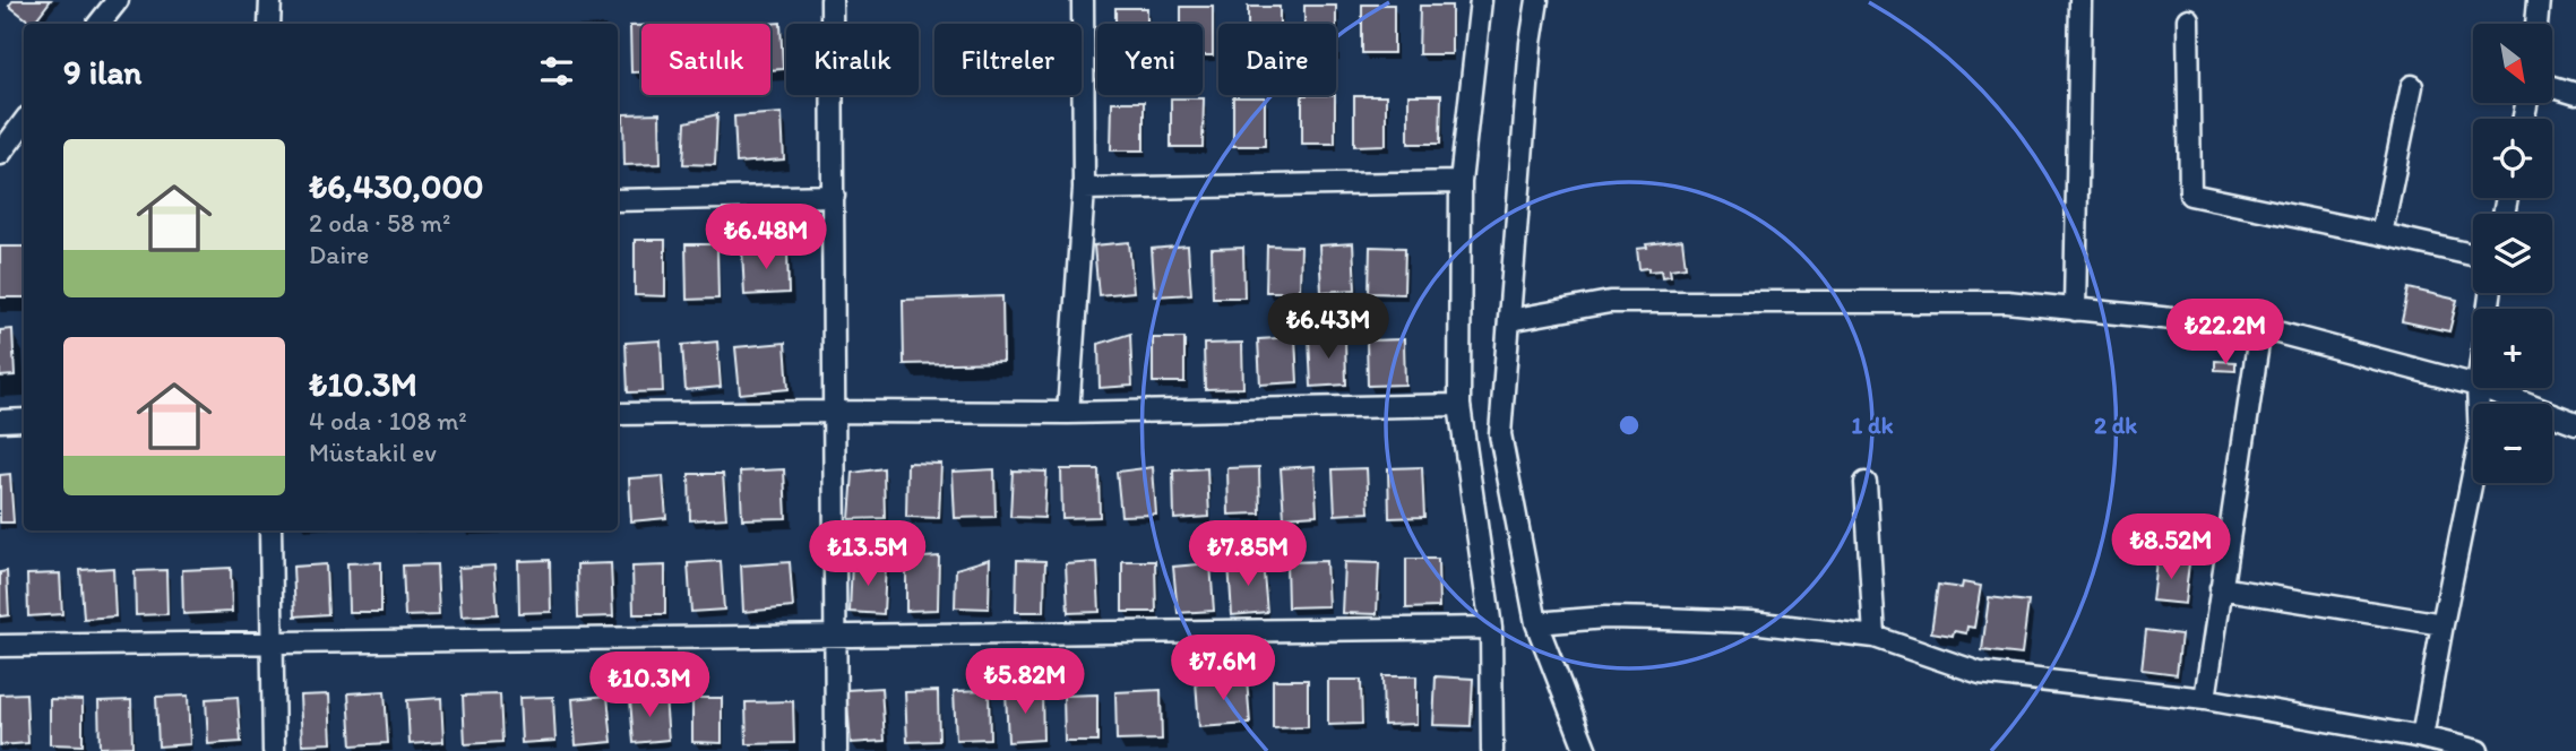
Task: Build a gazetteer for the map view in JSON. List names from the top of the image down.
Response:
{
  "north": "bottom right",
  "page": {
    "map_buttons": ["+", "−"],
    "chip": [
      "Satılık",
      "Kiralık",
      "Filtreler",
      "Yeni",
      "Daire"
    ],
    "heading": "9 ilan",
    "list": [
      {
        "name": "₺6,430,000",
        "note": "2 oda · 58 m² · Daire"
      },
      {
        "name": "₺10.3M",
        "note": "4 oda · 108 m² · Müstakil ev"
      }
    ],
    "price": [
      "₺6.48M",
      "₺6.43M",
      "₺22.2M",
      "₺8.52M",
      "₺13.5M",
      "₺7.85M",
      "₺7.6M",
      "₺5.82M",
      "₺10.3M"
    ]
  },
  "rings": ["1 dk", "2 dk"]
}
